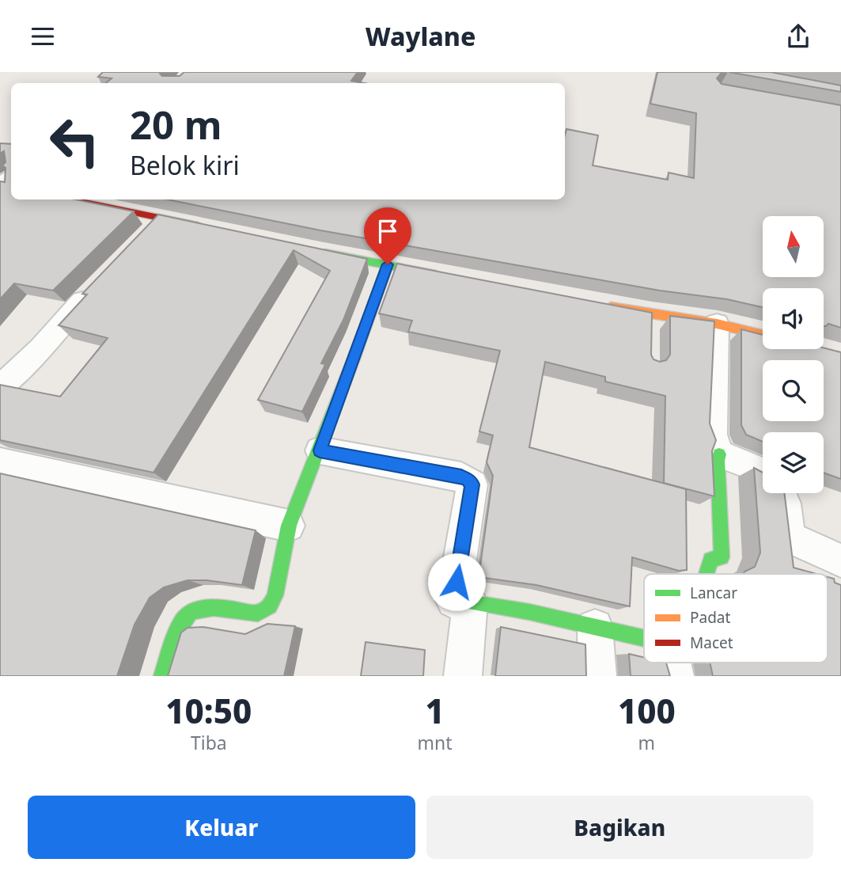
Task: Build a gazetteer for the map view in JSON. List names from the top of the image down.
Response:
{
  "legend": ["Lancar", "Padat", "Macet"],
  "north": "top",
  "page": {
    "header": "Waylane",
    "turn": ["20 m", "Belok kiri"],
    "eta": [
      "10:50",
      "Tiba",
      "1",
      "mnt",
      "100",
      "m"
    ],
    "buttons": ["Keluar", "Bagikan"]
  }
}
